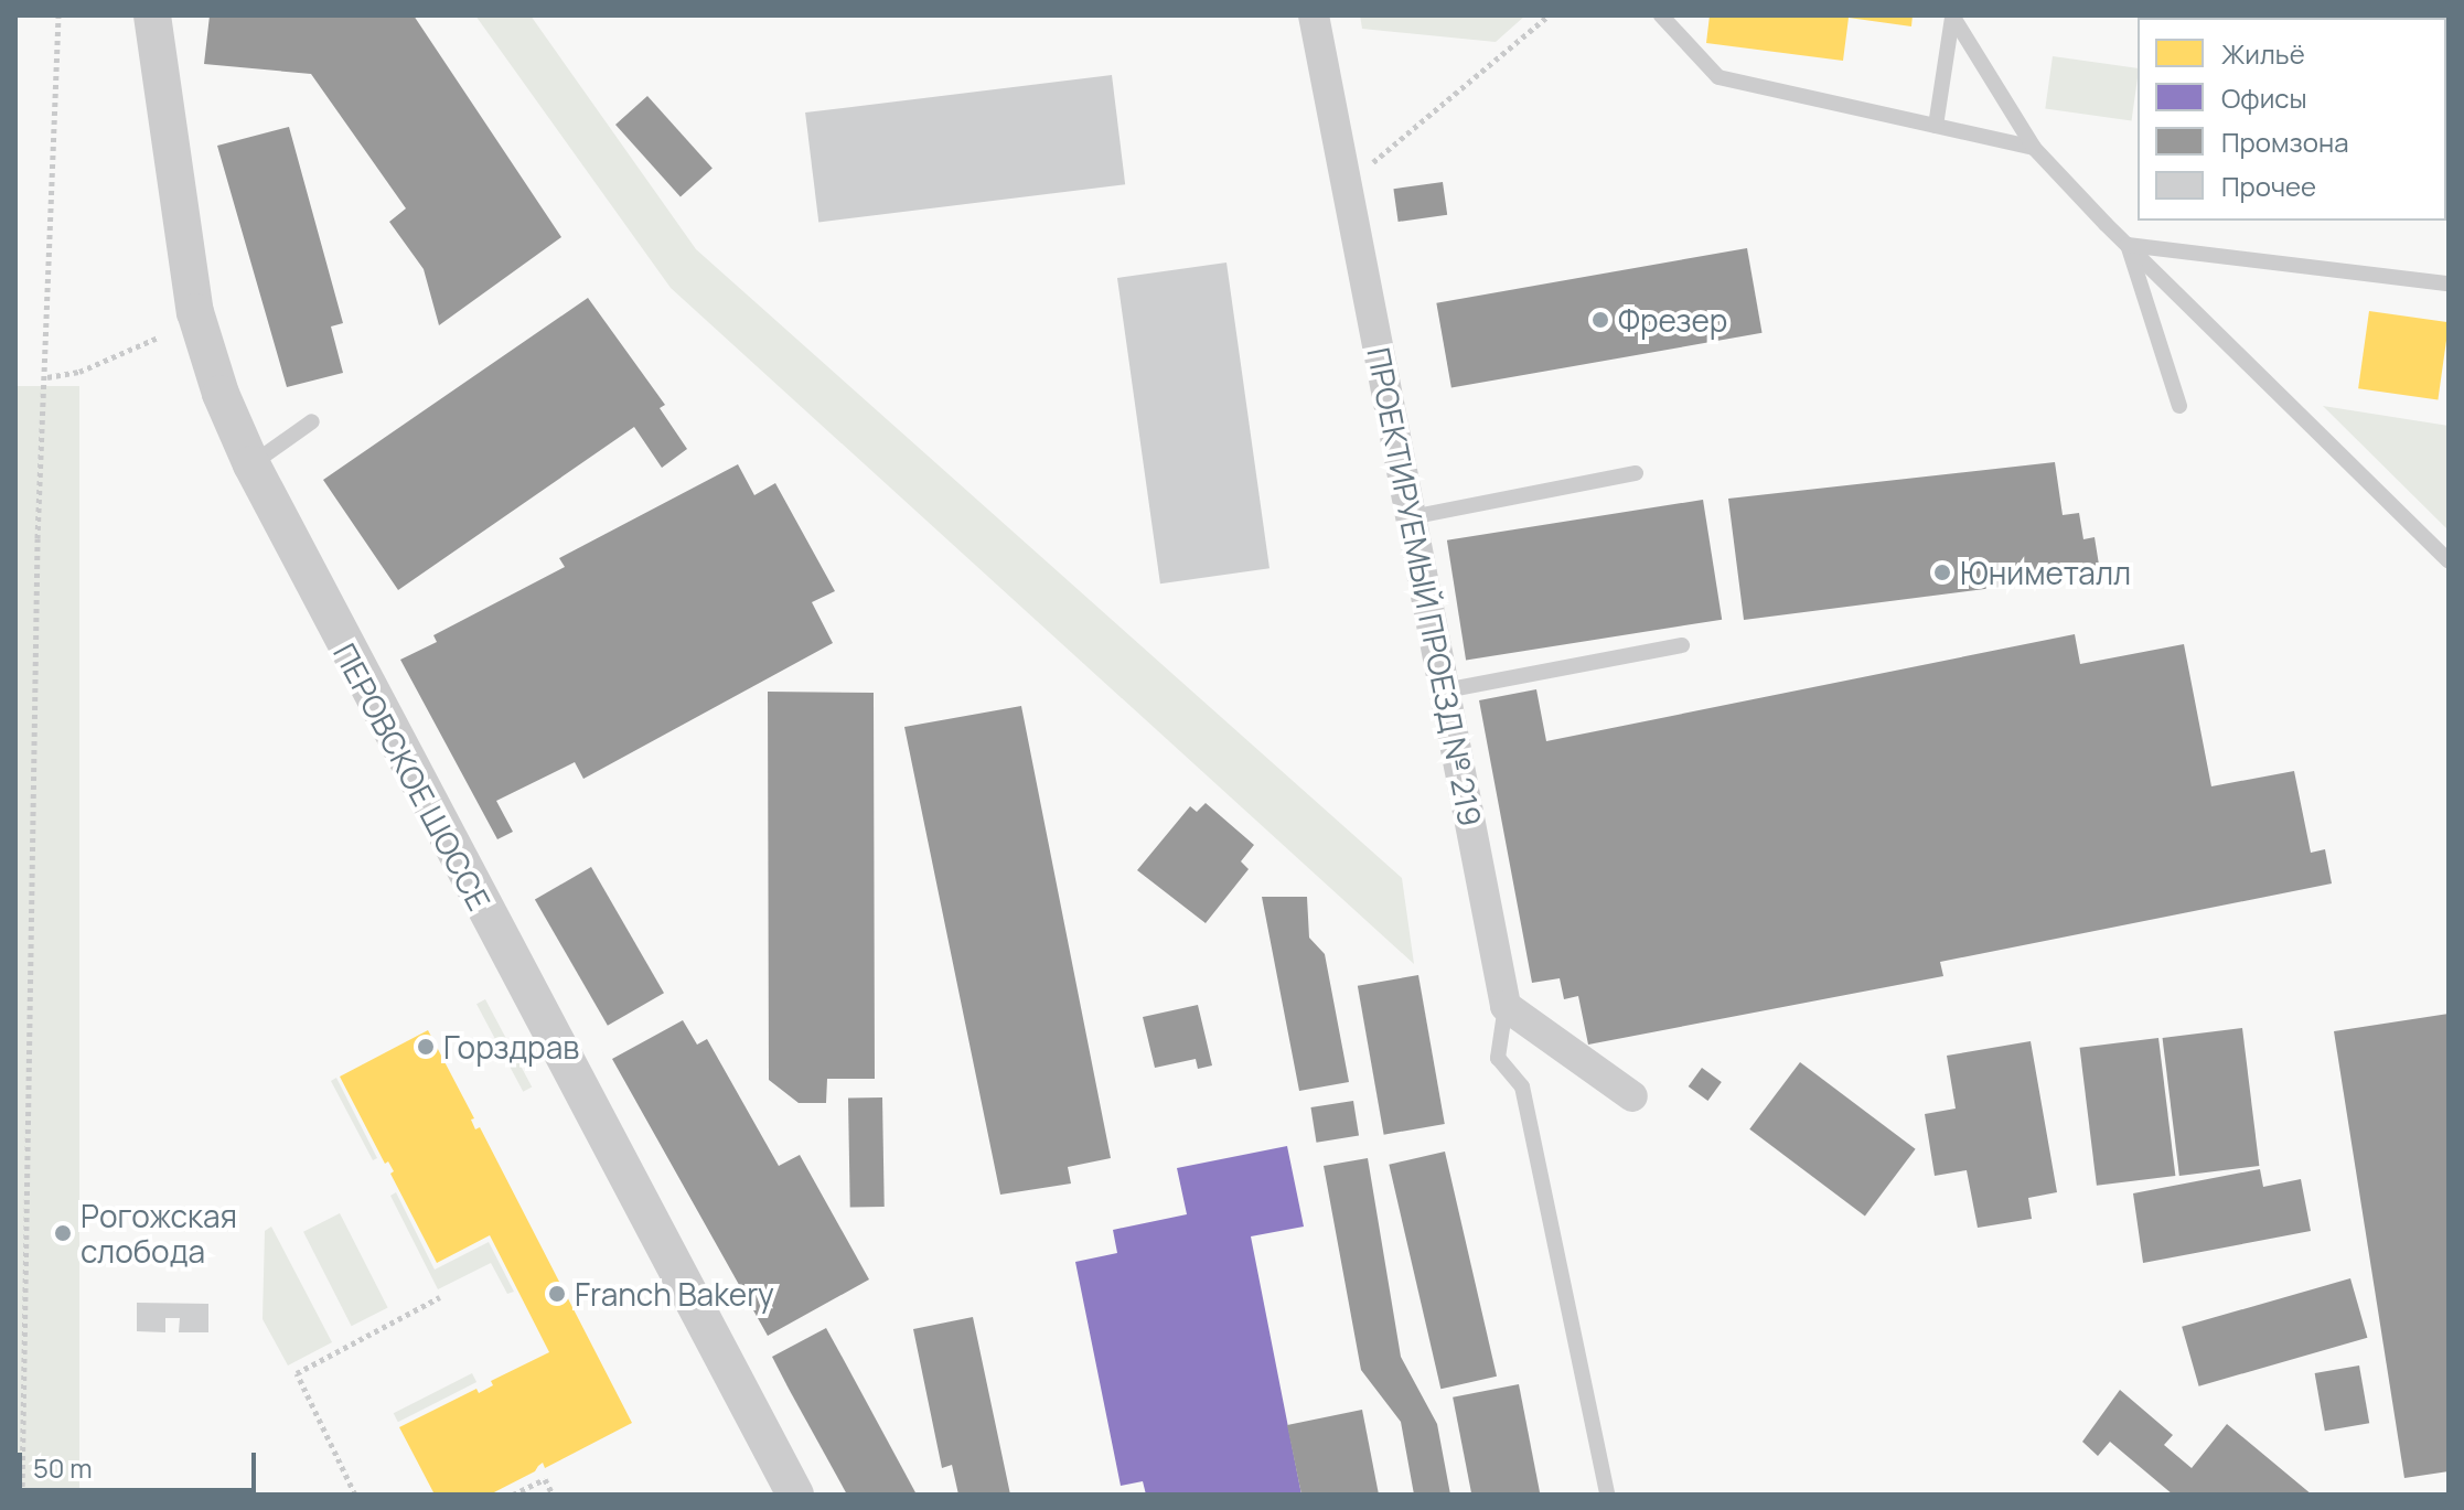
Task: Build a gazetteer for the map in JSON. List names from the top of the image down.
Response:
{
  "streets": {
    "street": ["ПРОЕКТИРУЕМЫЙ ПРОЕЗД № 219", "ПЕРОВСКОЕ ШОССЕ"]
  },
  "places": [
    "Фрезер",
    "Юниметалл",
    "Горздрав",
    "Рогожская слобода",
    "Franch Bakery"
  ],
  "legend": [
    "Жильё",
    "Офисы",
    "Промзона",
    "Прочее"
  ],
  "scale_bar": "50 m"
}
